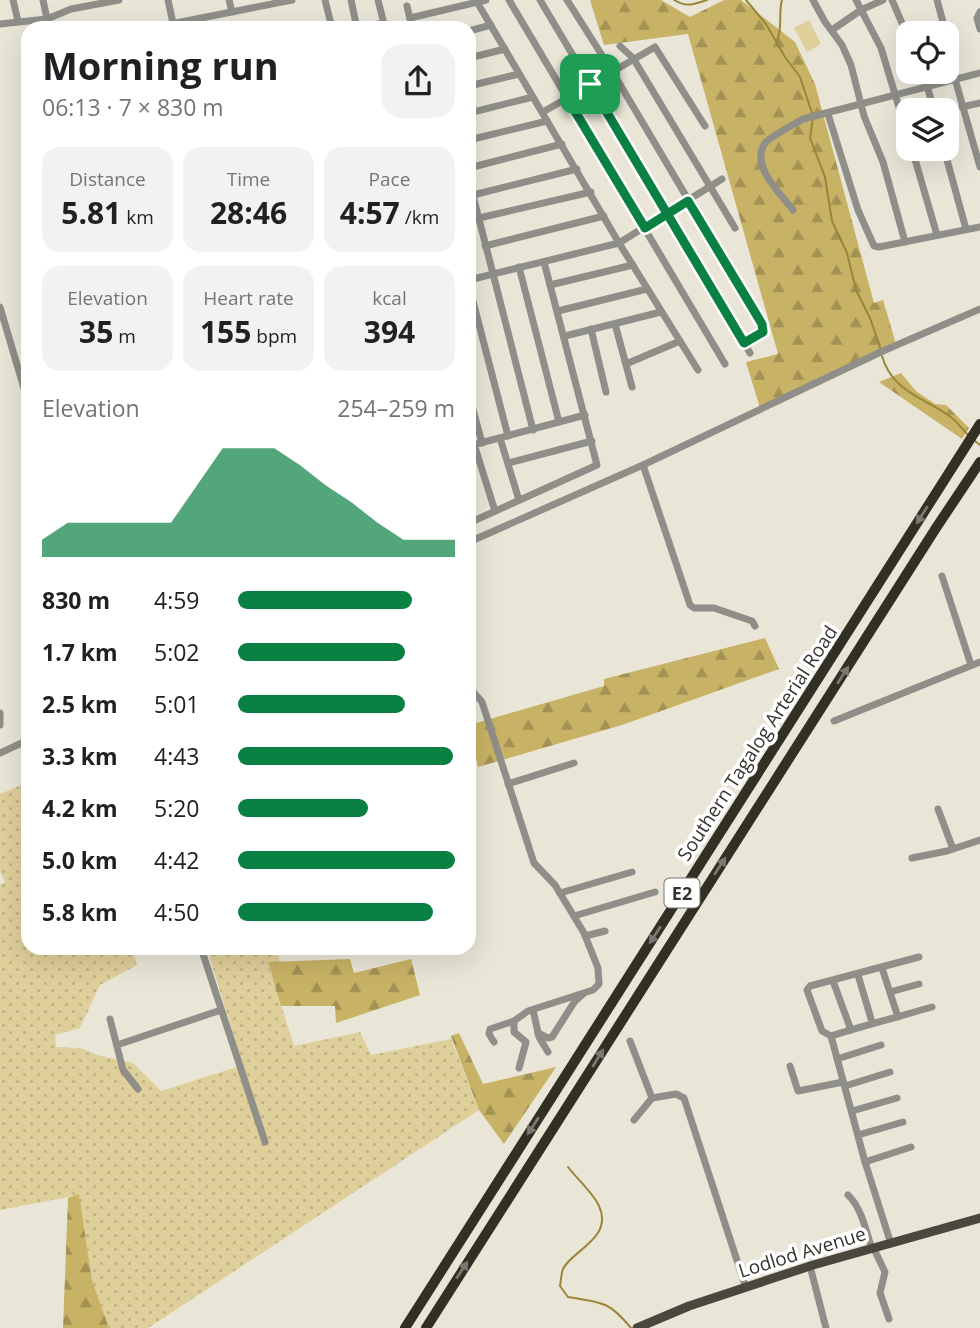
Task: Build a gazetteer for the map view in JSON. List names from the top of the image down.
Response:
{
  "streets": {
    "highway": ["Southern Tagalog Arterial Road", "E2"],
    "main road": ["Lodlod Avenue"]
  },
  "page": {
    "heading": ["Morning run", "06:13 · 7 × 830 m"],
    "stats": [
      ["Distance", "5.81 km"],
      ["Time", "28:46"],
      ["Pace", "4:57 /km"],
      ["Elevation", "35 m"],
      ["Heart rate", "155 bpm"],
      ["kcal", "394"]
    ],
    "chart": ["Elevation", "254–259 m"],
    "list": [
      {
        "name": "830 m",
        "note": "4:59"
      },
      {
        "name": "1.7 km",
        "note": "5:02"
      },
      {
        "name": "2.5 km",
        "note": "5:01"
      },
      {
        "name": "3.3 km",
        "note": "4:43"
      },
      {
        "name": "4.2 km",
        "note": "5:20"
      },
      {
        "name": "5.0 km",
        "note": "4:42"
      },
      {
        "name": "5.8 km",
        "note": "4:50"
      }
    ]
  }
}
